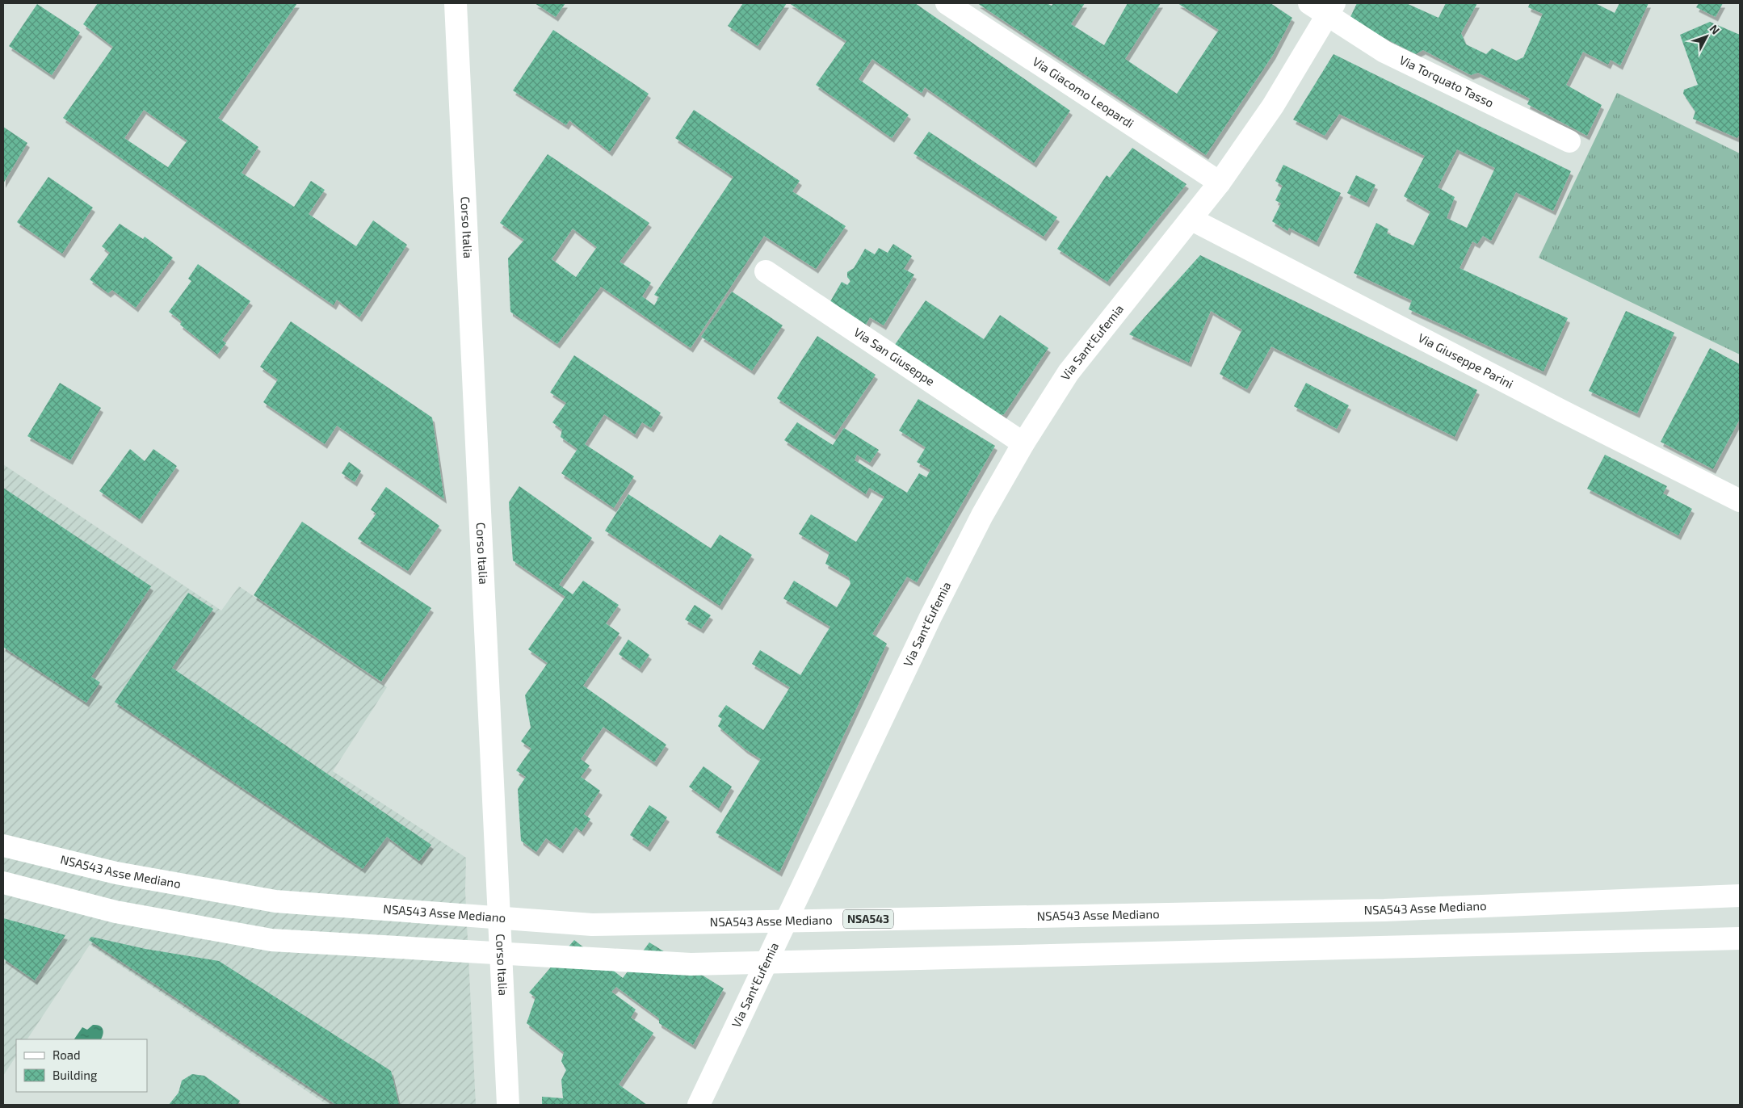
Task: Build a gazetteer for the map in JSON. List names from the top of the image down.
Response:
{
  "streets": {
    "main road": [
      "Via Torquato Tasso",
      "Via Giacomo Leopardi",
      "Corso Italia",
      "Via Sant'Eufemia",
      "Via San Giuseppe",
      "Via Giuseppe Parini",
      "NSA543 Asse Mediano",
      "NSA543"
    ]
  },
  "crossings": [
    ["Via Torquato Tasso", "Via Sant'Eufemia"],
    ["Via Giacomo Leopardi", "Via Sant'Eufemia"],
    ["Via Sant'Eufemia", "Via San Giuseppe"],
    ["Via Sant'Eufemia", "Via Giuseppe Parini"]
  ],
  "legend": ["Road", "Building"],
  "north": "top right"
}
